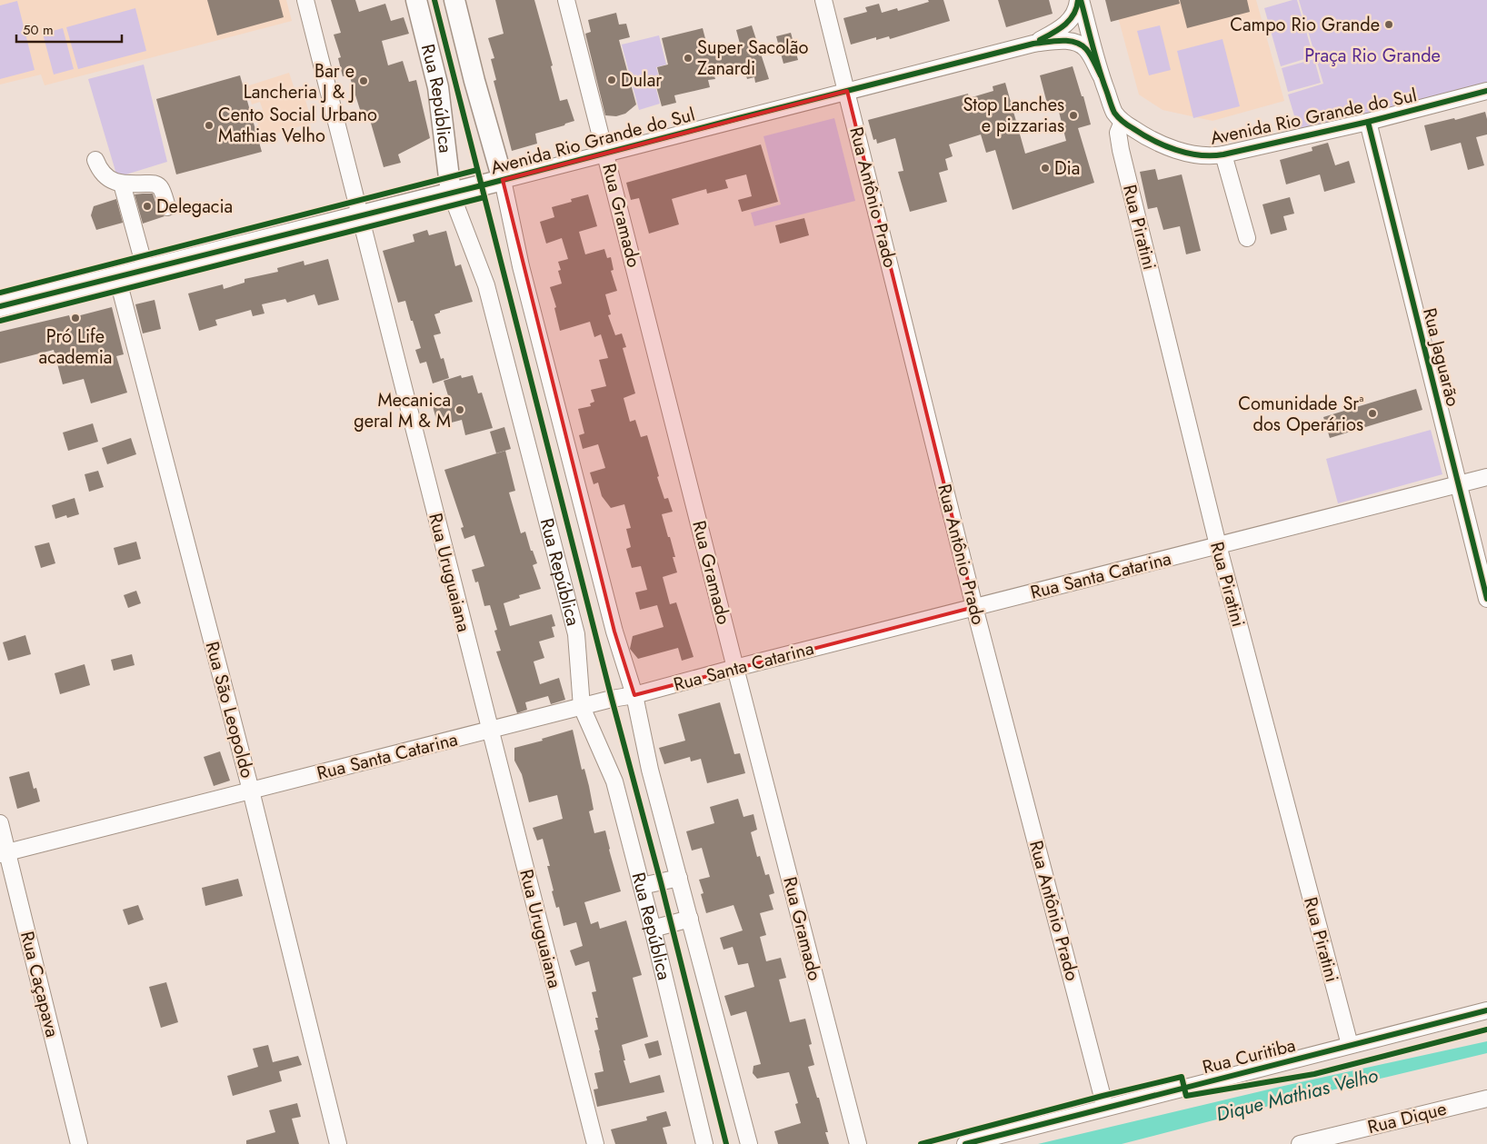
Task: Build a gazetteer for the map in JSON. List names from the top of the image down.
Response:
{
  "streets": {
    "main road": ["Rua República", "Avenida Rio Grande do Sul"],
    "street": [
      "Rua Antônio Prado",
      "Rua Gramado",
      "Rua Piratini",
      "Rua Jaguarão",
      "Rua Uruguaiana",
      "Rua Santa Catarina",
      "Rua São Leopoldo",
      "Rua Caçapava",
      "Rua Curitiba",
      "Rua Dique"
    ]
  },
  "crossings": [
    ["Rua República", "Avenida Rio Grande do Sul"],
    ["Rua República", "Rua Santa Catarina"],
    ["Avenida Rio Grande do Sul", "Rua Antônio Prado"],
    ["Avenida Rio Grande do Sul", "Rua Gramado"],
    ["Avenida Rio Grande do Sul", "Rua Piratini"],
    ["Avenida Rio Grande do Sul", "Rua Jaguarão"],
    ["Avenida Rio Grande do Sul", "Rua Uruguaiana"],
    ["Avenida Rio Grande do Sul", "Rua São Leopoldo"],
    ["Rua Antônio Prado", "Rua Santa Catarina"],
    ["Rua Antônio Prado", "Rua Curitiba"],
    ["Rua Gramado", "Rua Santa Catarina"],
    ["Rua Piratini", "Rua Santa Catarina"],
    ["Rua Piratini", "Rua Curitiba"],
    ["Rua Jaguarão", "Rua Santa Catarina"],
    ["Rua Uruguaiana", "Rua Santa Catarina"],
    ["Rua Santa Catarina", "Rua São Leopoldo"],
    ["Rua Santa Catarina", "Rua Caçapava"]
  ],
  "water": ["Dique Mathias Velho"],
  "parks": ["Praça Rio Grande"],
  "places": [
    "Campo Rio Grande",
    "Super Sacolão Zanardi",
    "Dular",
    "Bar e Lancheria J & J",
    "Stop Lanches e pizzarias",
    "Cento Social Urbano Mathias Velho",
    "Dia",
    "Delegacia",
    "Pró Life academia",
    "Mecanica geral M & M",
    "Comunidade Srª dos Operários"
  ],
  "scale_bar": "50 m"
}
